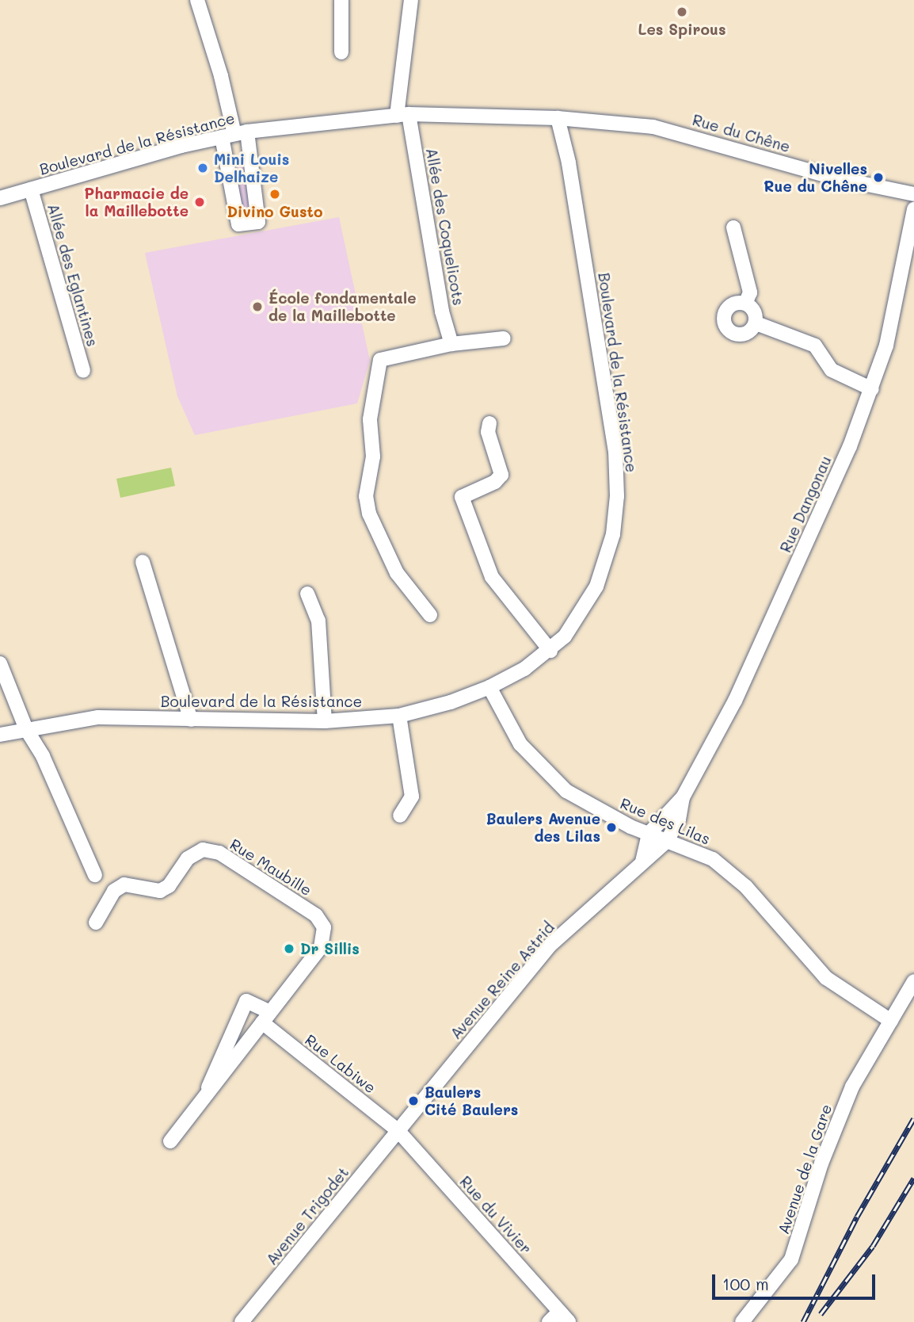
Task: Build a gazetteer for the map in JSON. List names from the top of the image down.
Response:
{
  "streets": {
    "street": [
      "Rue du Chêne",
      "Boulevard de la Résistance",
      "Allée des Coquelicots",
      "Allée des Eglantines",
      "Rue Dangonau",
      "Rue des Lilas",
      "Rue Maubille",
      "Avenue Reine Astrid",
      "Rue Labiwe",
      "Avenue de la Gare",
      "Rue du Vivier",
      "Avenue Trigodet"
    ]
  },
  "crossings": [
    ["Rue du Chêne", "Boulevard de la Résistance"],
    ["Boulevard de la Résistance", "Allée des Coquelicots"],
    ["Boulevard de la Résistance", "Allée des Eglantines"],
    ["Boulevard de la Résistance", "Rue des Lilas"],
    ["Rue Dangonau", "Rue des Lilas"],
    ["Rue Dangonau", "Avenue Reine Astrid"],
    ["Rue des Lilas", "Avenue Reine Astrid"],
    ["Rue des Lilas", "Avenue de la Gare"],
    ["Rue Maubille", "Rue Labiwe"],
    ["Avenue Reine Astrid", "Rue Labiwe"],
    ["Avenue Reine Astrid", "Rue du Vivier"],
    ["Avenue Reine Astrid", "Avenue Trigodet"],
    ["Rue Labiwe", "Rue du Vivier"],
    ["Rue Labiwe", "Avenue Trigodet"],
    ["Rue du Vivier", "Avenue Trigodet"]
  ],
  "places": [
    "Les Spirous",
    "Mini Louis Delhaize",
    "Nivelles Rue du Chêne",
    "Divino Gusto",
    "Pharmacie de la Maillebotte",
    "École fondamentale de la Maillebotte",
    "Baulers Avenue des Lilas",
    "Dr Sillis",
    "Baulers Cité Baulers"
  ],
  "scale_bar": "100 m"
}
